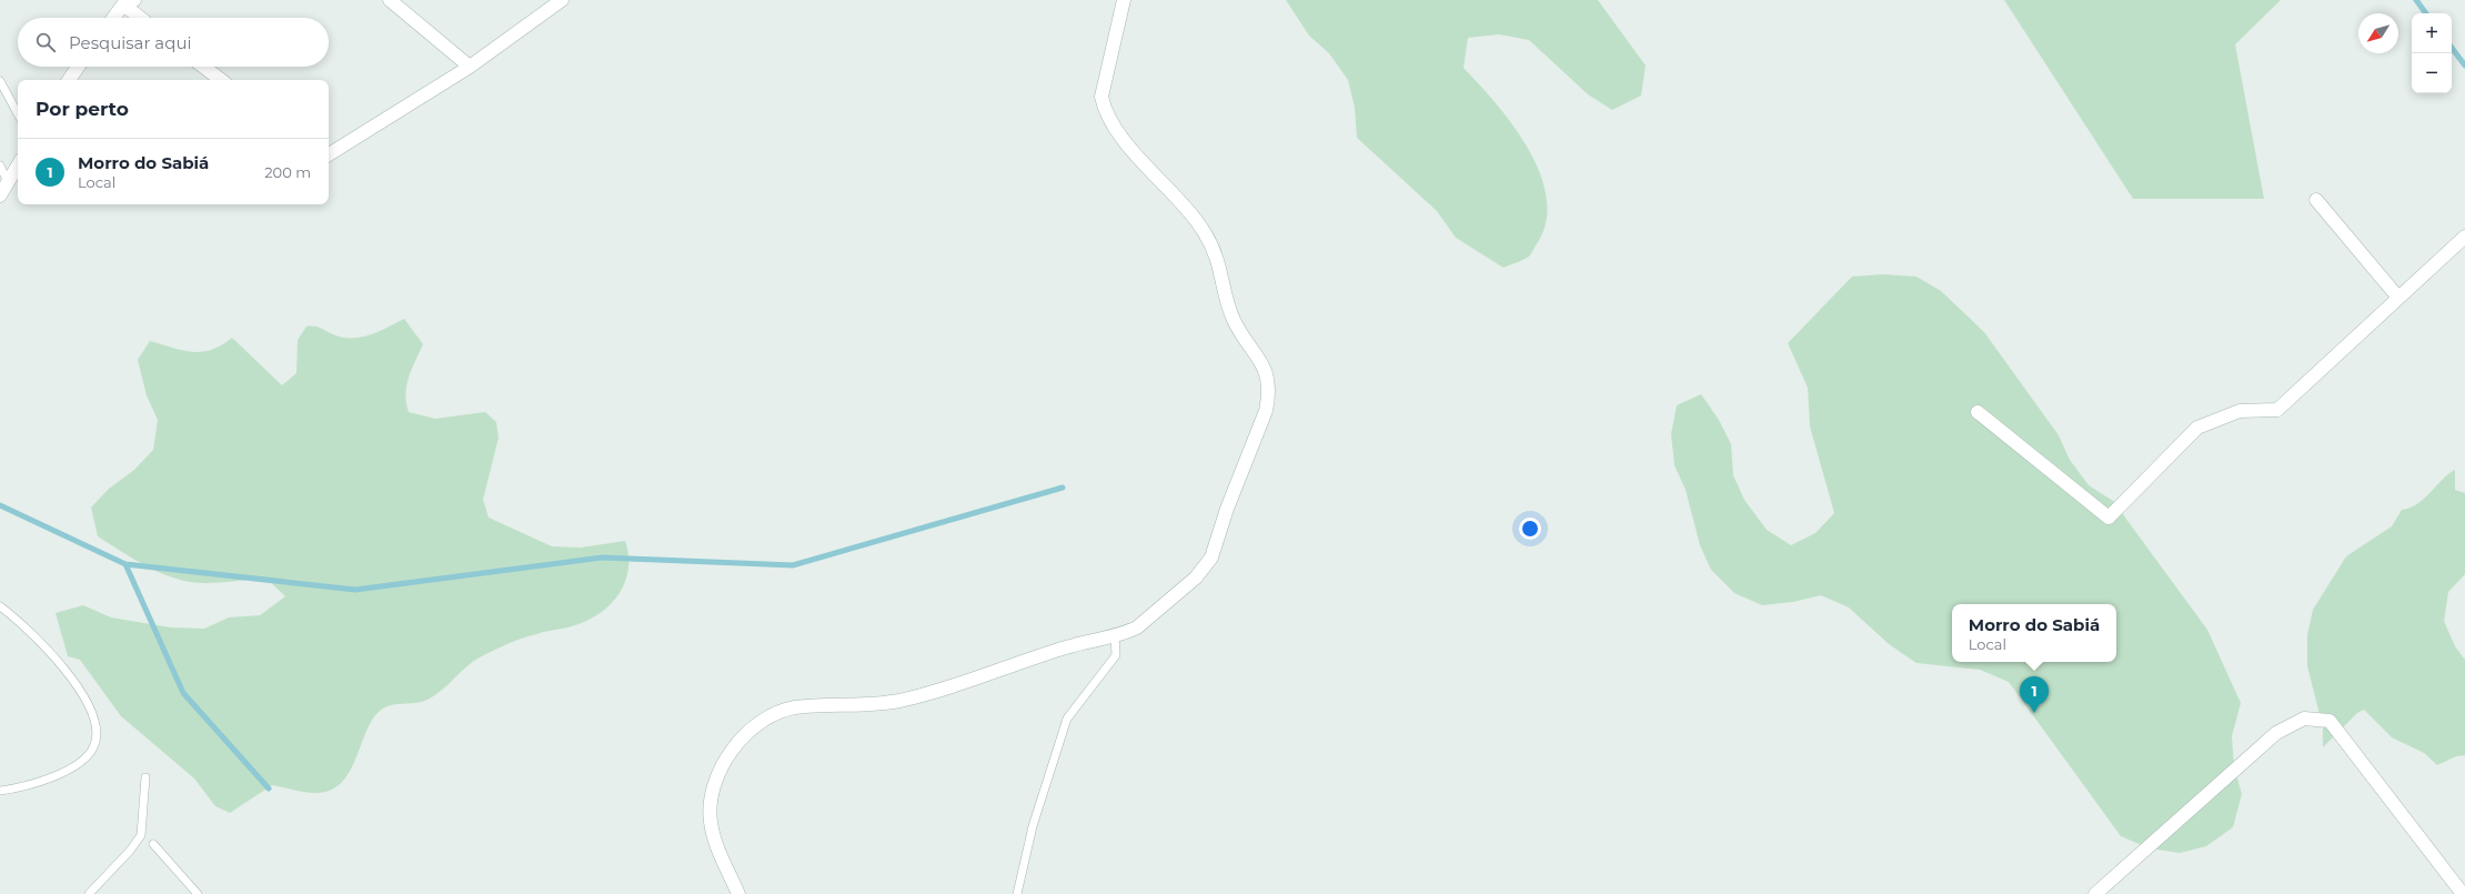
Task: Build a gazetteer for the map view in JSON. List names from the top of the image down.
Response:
{
  "north": "bottom left",
  "page": {
    "map_buttons": ["+", "−"],
    "search": "Pesquisar aqui",
    "heading": "Por perto",
    "list": [
      {
        "mark": "1",
        "name": "Morro do Sabiá",
        "note": "Local",
        "value": "200 m"
      }
    ],
    "popup": ["Morro do Sabiá", "Local"],
    "pins": "1"
  }
}
